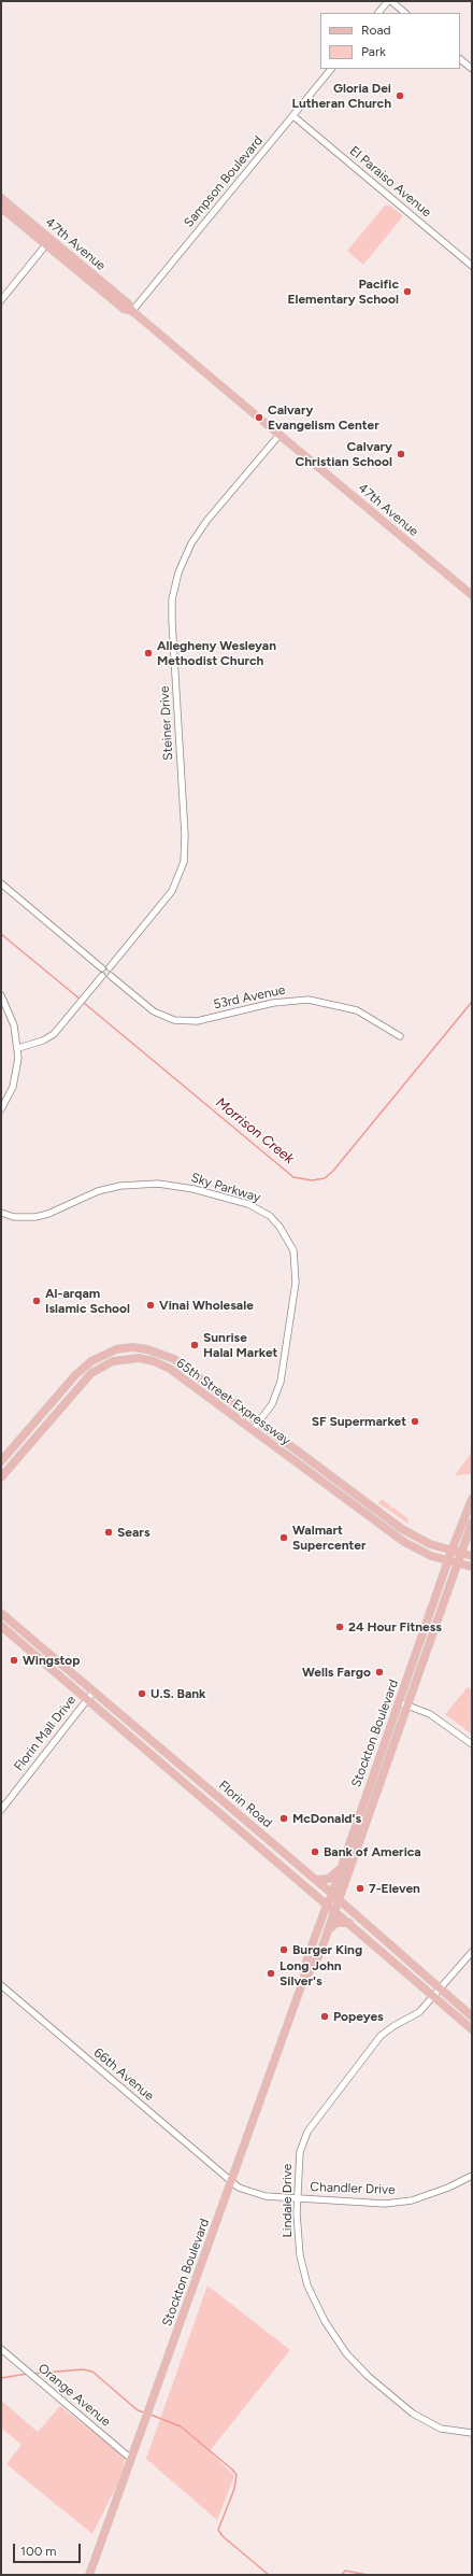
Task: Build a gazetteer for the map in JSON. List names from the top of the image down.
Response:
{
  "streets": {
    "main road": [
      "47th Avenue",
      "65th Street Expressway",
      "Stockton Boulevard",
      "Florin Road"
    ],
    "street": [
      "Sampson Boulevard",
      "El Paraiso Avenue",
      "Steiner Drive",
      "53rd Avenue",
      "Sky Parkway",
      "Florin Mall Drive",
      "66th Avenue",
      "Chandler Drive",
      "Lindale Drive",
      "Orange Avenue"
    ]
  },
  "crossings": [
    ["Sampson Boulevard", "El Paraiso Avenue"],
    ["Sampson Boulevard", "47th Avenue"],
    ["47th Avenue", "Steiner Drive"],
    ["Sky Parkway", "65th Street Expressway"],
    ["65th Street Expressway", "Stockton Boulevard"],
    ["Florin Mall Drive", "Florin Road"],
    ["Stockton Boulevard", "Florin Road"],
    ["Stockton Boulevard", "66th Avenue"],
    ["Stockton Boulevard", "Chandler Drive"],
    ["Stockton Boulevard", "Orange Avenue"],
    ["Florin Road", "Lindale Drive"],
    ["66th Avenue", "Chandler Drive"],
    ["Chandler Drive", "Lindale Drive"]
  ],
  "water": ["Morrison Creek"],
  "places": [
    "Gloria Dei Lutheran Church",
    "Pacific Elementary School",
    "Calvary Evangelism Center",
    "Calvary Christian School",
    "Allegheny Wesleyan Methodist Church",
    "Al-arqam Islamic School",
    "Vinai Wholesale",
    "Sunrise Halal Market",
    "SF Supermarket",
    "Sears",
    "Walmart Supercenter",
    "24 Hour Fitness",
    "Wingstop",
    "Wells Fargo",
    "U.S. Bank",
    "McDonald's",
    "Bank of America",
    "7-Eleven",
    "Burger King",
    "Long John Silver's",
    "Popeyes"
  ],
  "legend": ["Road", "Park"],
  "scale_bar": "100 m"
}
